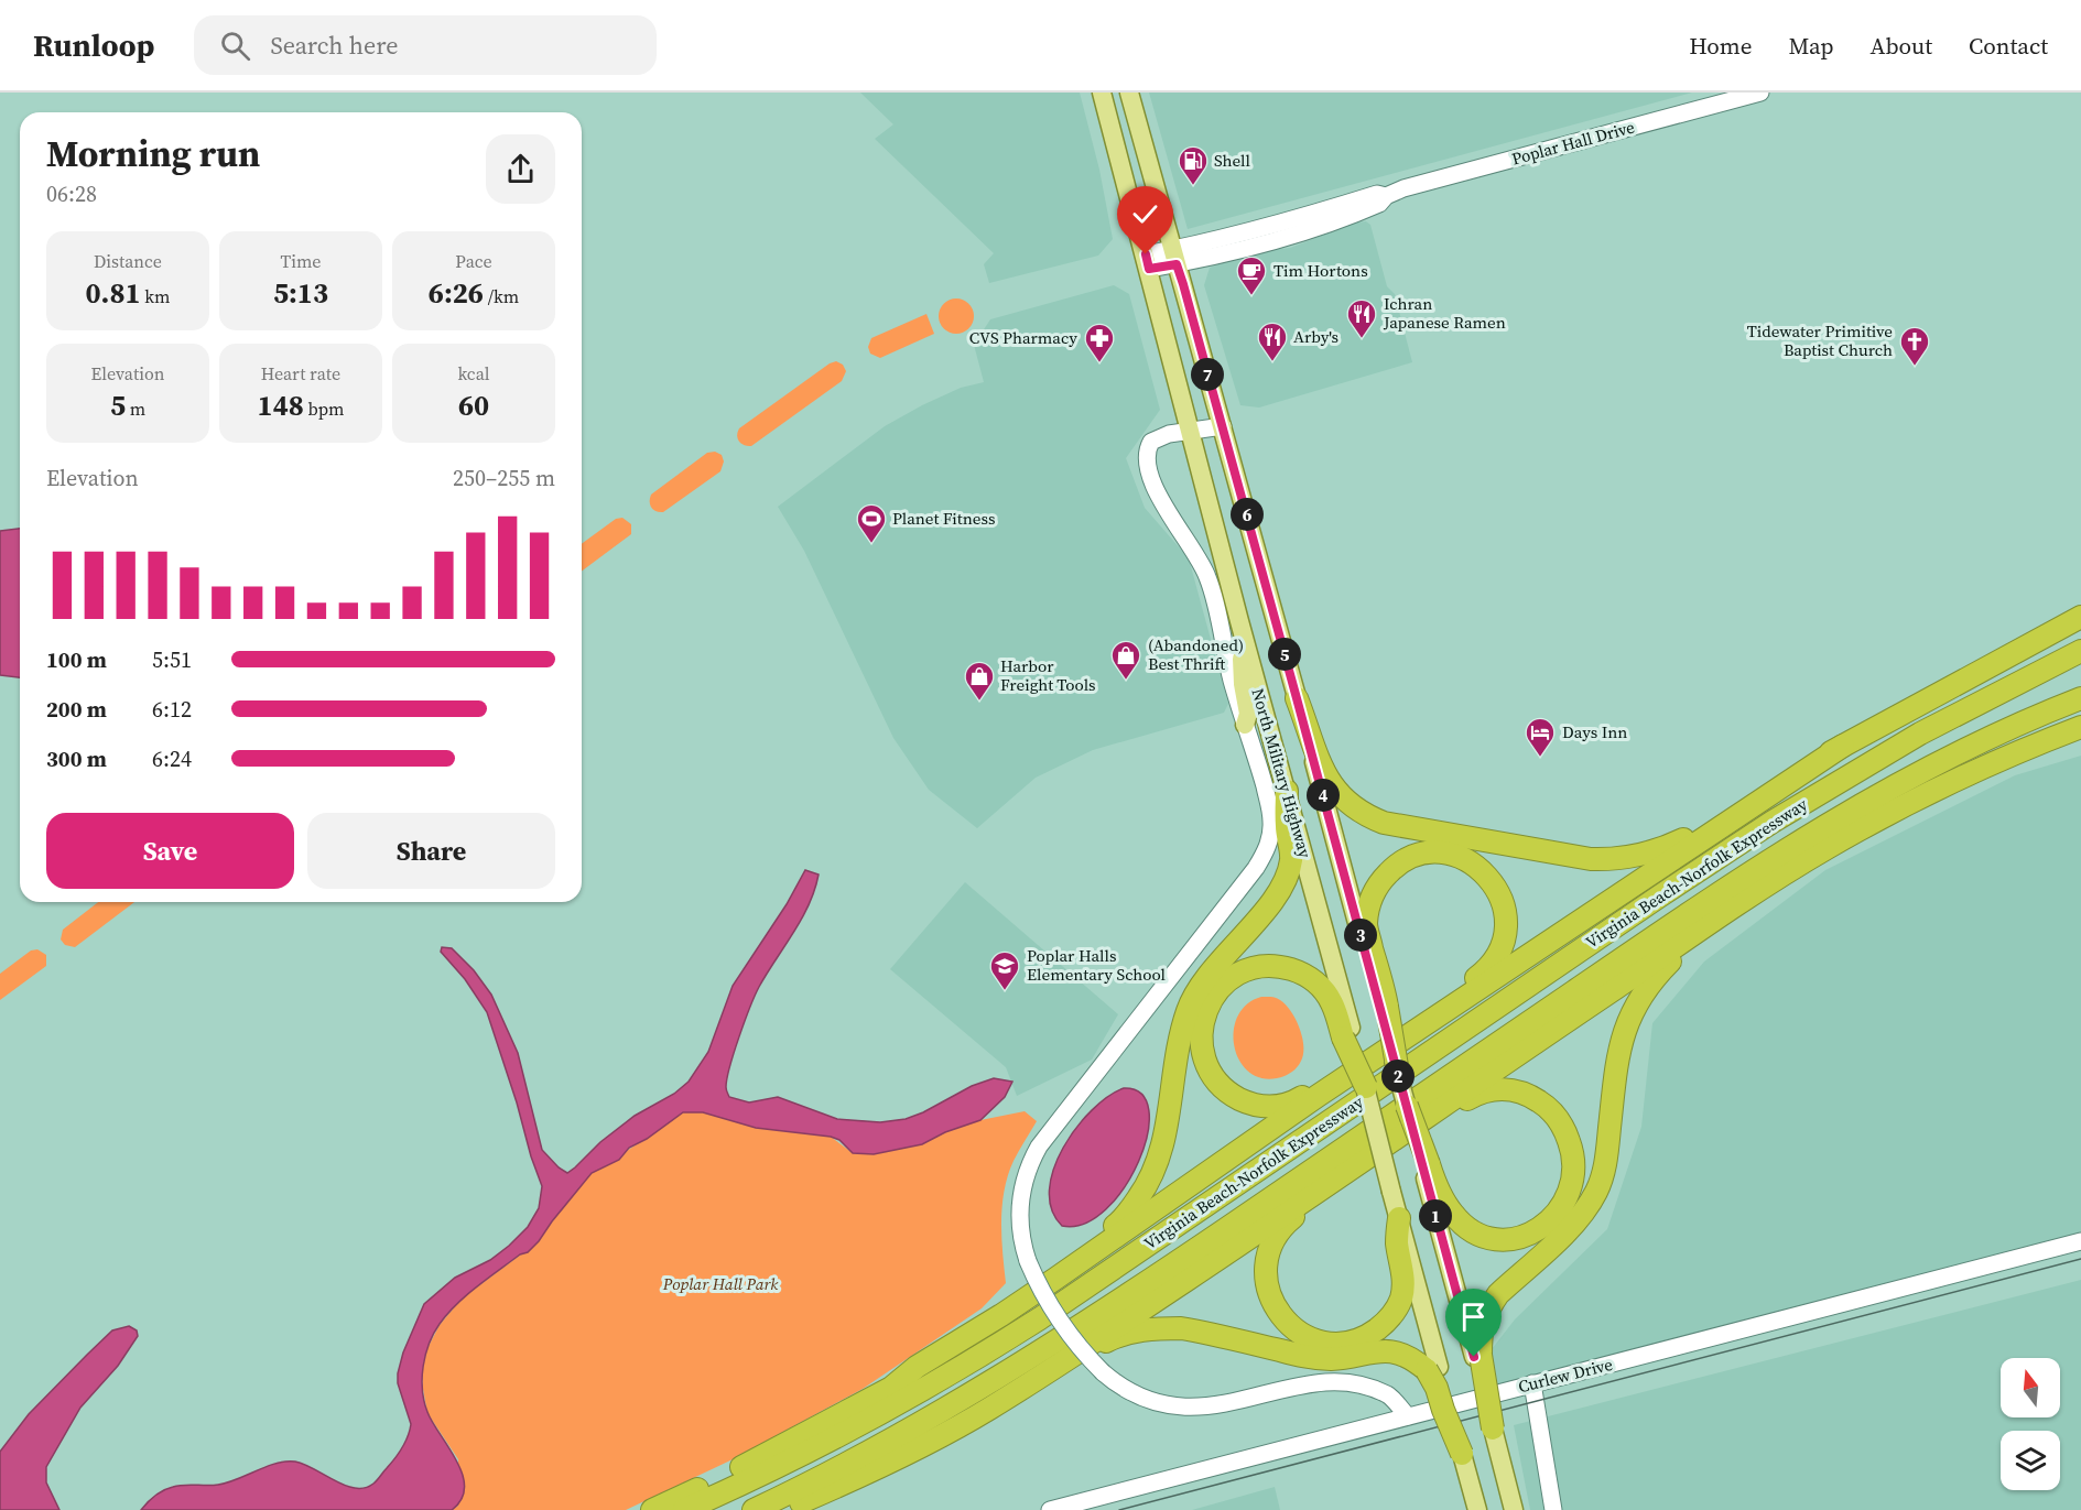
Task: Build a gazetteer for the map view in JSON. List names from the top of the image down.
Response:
{
  "streets": {
    "highway": ["Virginia Beach-Norfolk Expressway"],
    "main road": ["North Military Highway"],
    "street": ["Poplar Hall Drive", "Curlew Drive"]
  },
  "crossings": [
    ["Poplar Hall Drive", "North Military Highway"]
  ],
  "parks": ["Poplar Hall Park"],
  "places": {
    "fuel station": ["Shell"],
    "cafe": ["Tim Hortons"],
    "restaurant": ["Ichran Japanese Ramen", "Arby's"],
    "pharmacy": ["CVS Pharmacy"],
    "church": ["Tidewater Primitive Baptist Church"],
    "sports": ["Planet Fitness"],
    "shop": ["(Abandoned) Best Thrift", "Harbor Freight Tools"],
    "hotel": ["Days Inn"],
    "school or university": ["Poplar Halls Elementary School"]
  },
  "north": "top",
  "page": {
    "header": "Runloop",
    "search": "Search here",
    "nav": [
      "Home",
      "Map",
      "About",
      "Contact"
    ],
    "heading": ["Morning run", "06:28"],
    "stats": [
      ["Distance", "0.81 km"],
      ["Time", "5:13"],
      ["Pace", "6:26 /km"],
      ["Elevation", "5 m"],
      ["Heart rate", "148 bpm"],
      ["kcal", "60"]
    ],
    "pins": [
      "7",
      "6",
      "5",
      "4",
      "3",
      "2",
      "1"
    ],
    "chart": ["Elevation", "250–255 m"],
    "list": [
      {
        "name": "100 m",
        "note": "5:51"
      },
      {
        "name": "200 m",
        "note": "6:12"
      },
      {
        "name": "300 m",
        "note": "6:24"
      }
    ],
    "buttons": ["Save", "Share"]
  }
}
